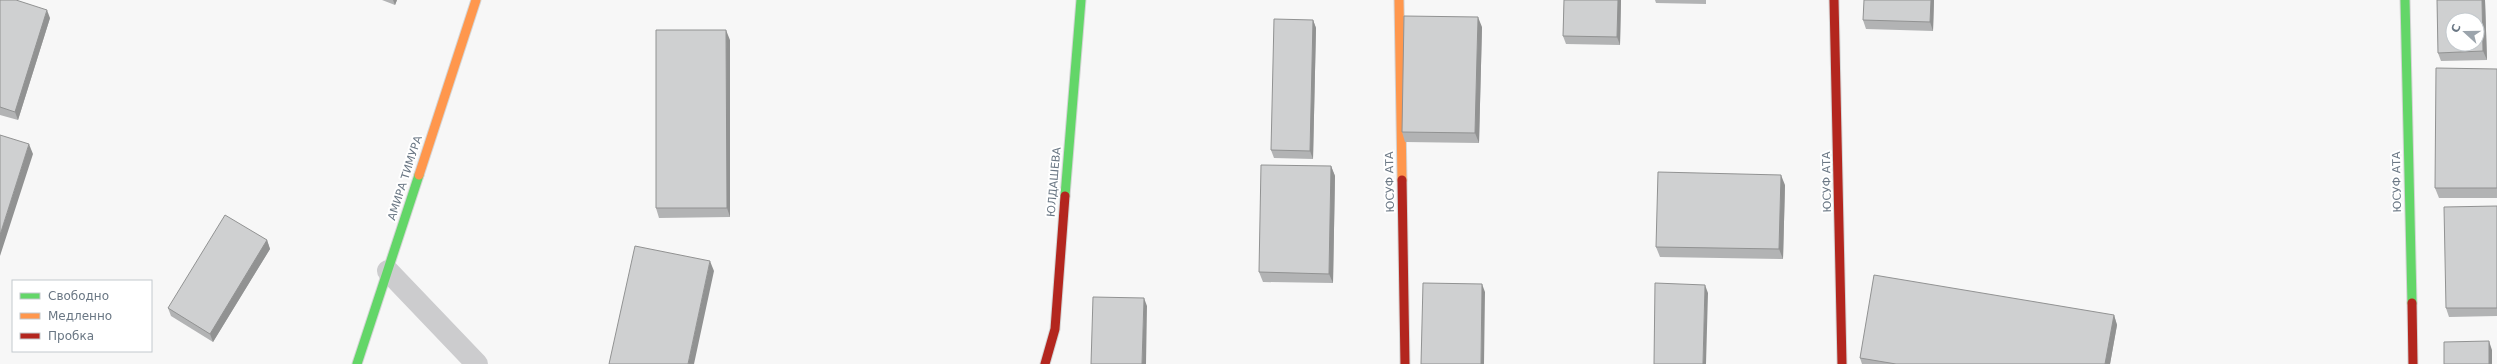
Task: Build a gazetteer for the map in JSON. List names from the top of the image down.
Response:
{
  "streets": {
    "street": ["АМИРА ТИМУРА", "ЮЛДАШЕВА", "ЮСУФ АТА"]
  },
  "legend": ["Свободно", "Медленно", "Пробка"],
  "north": "left"
}
